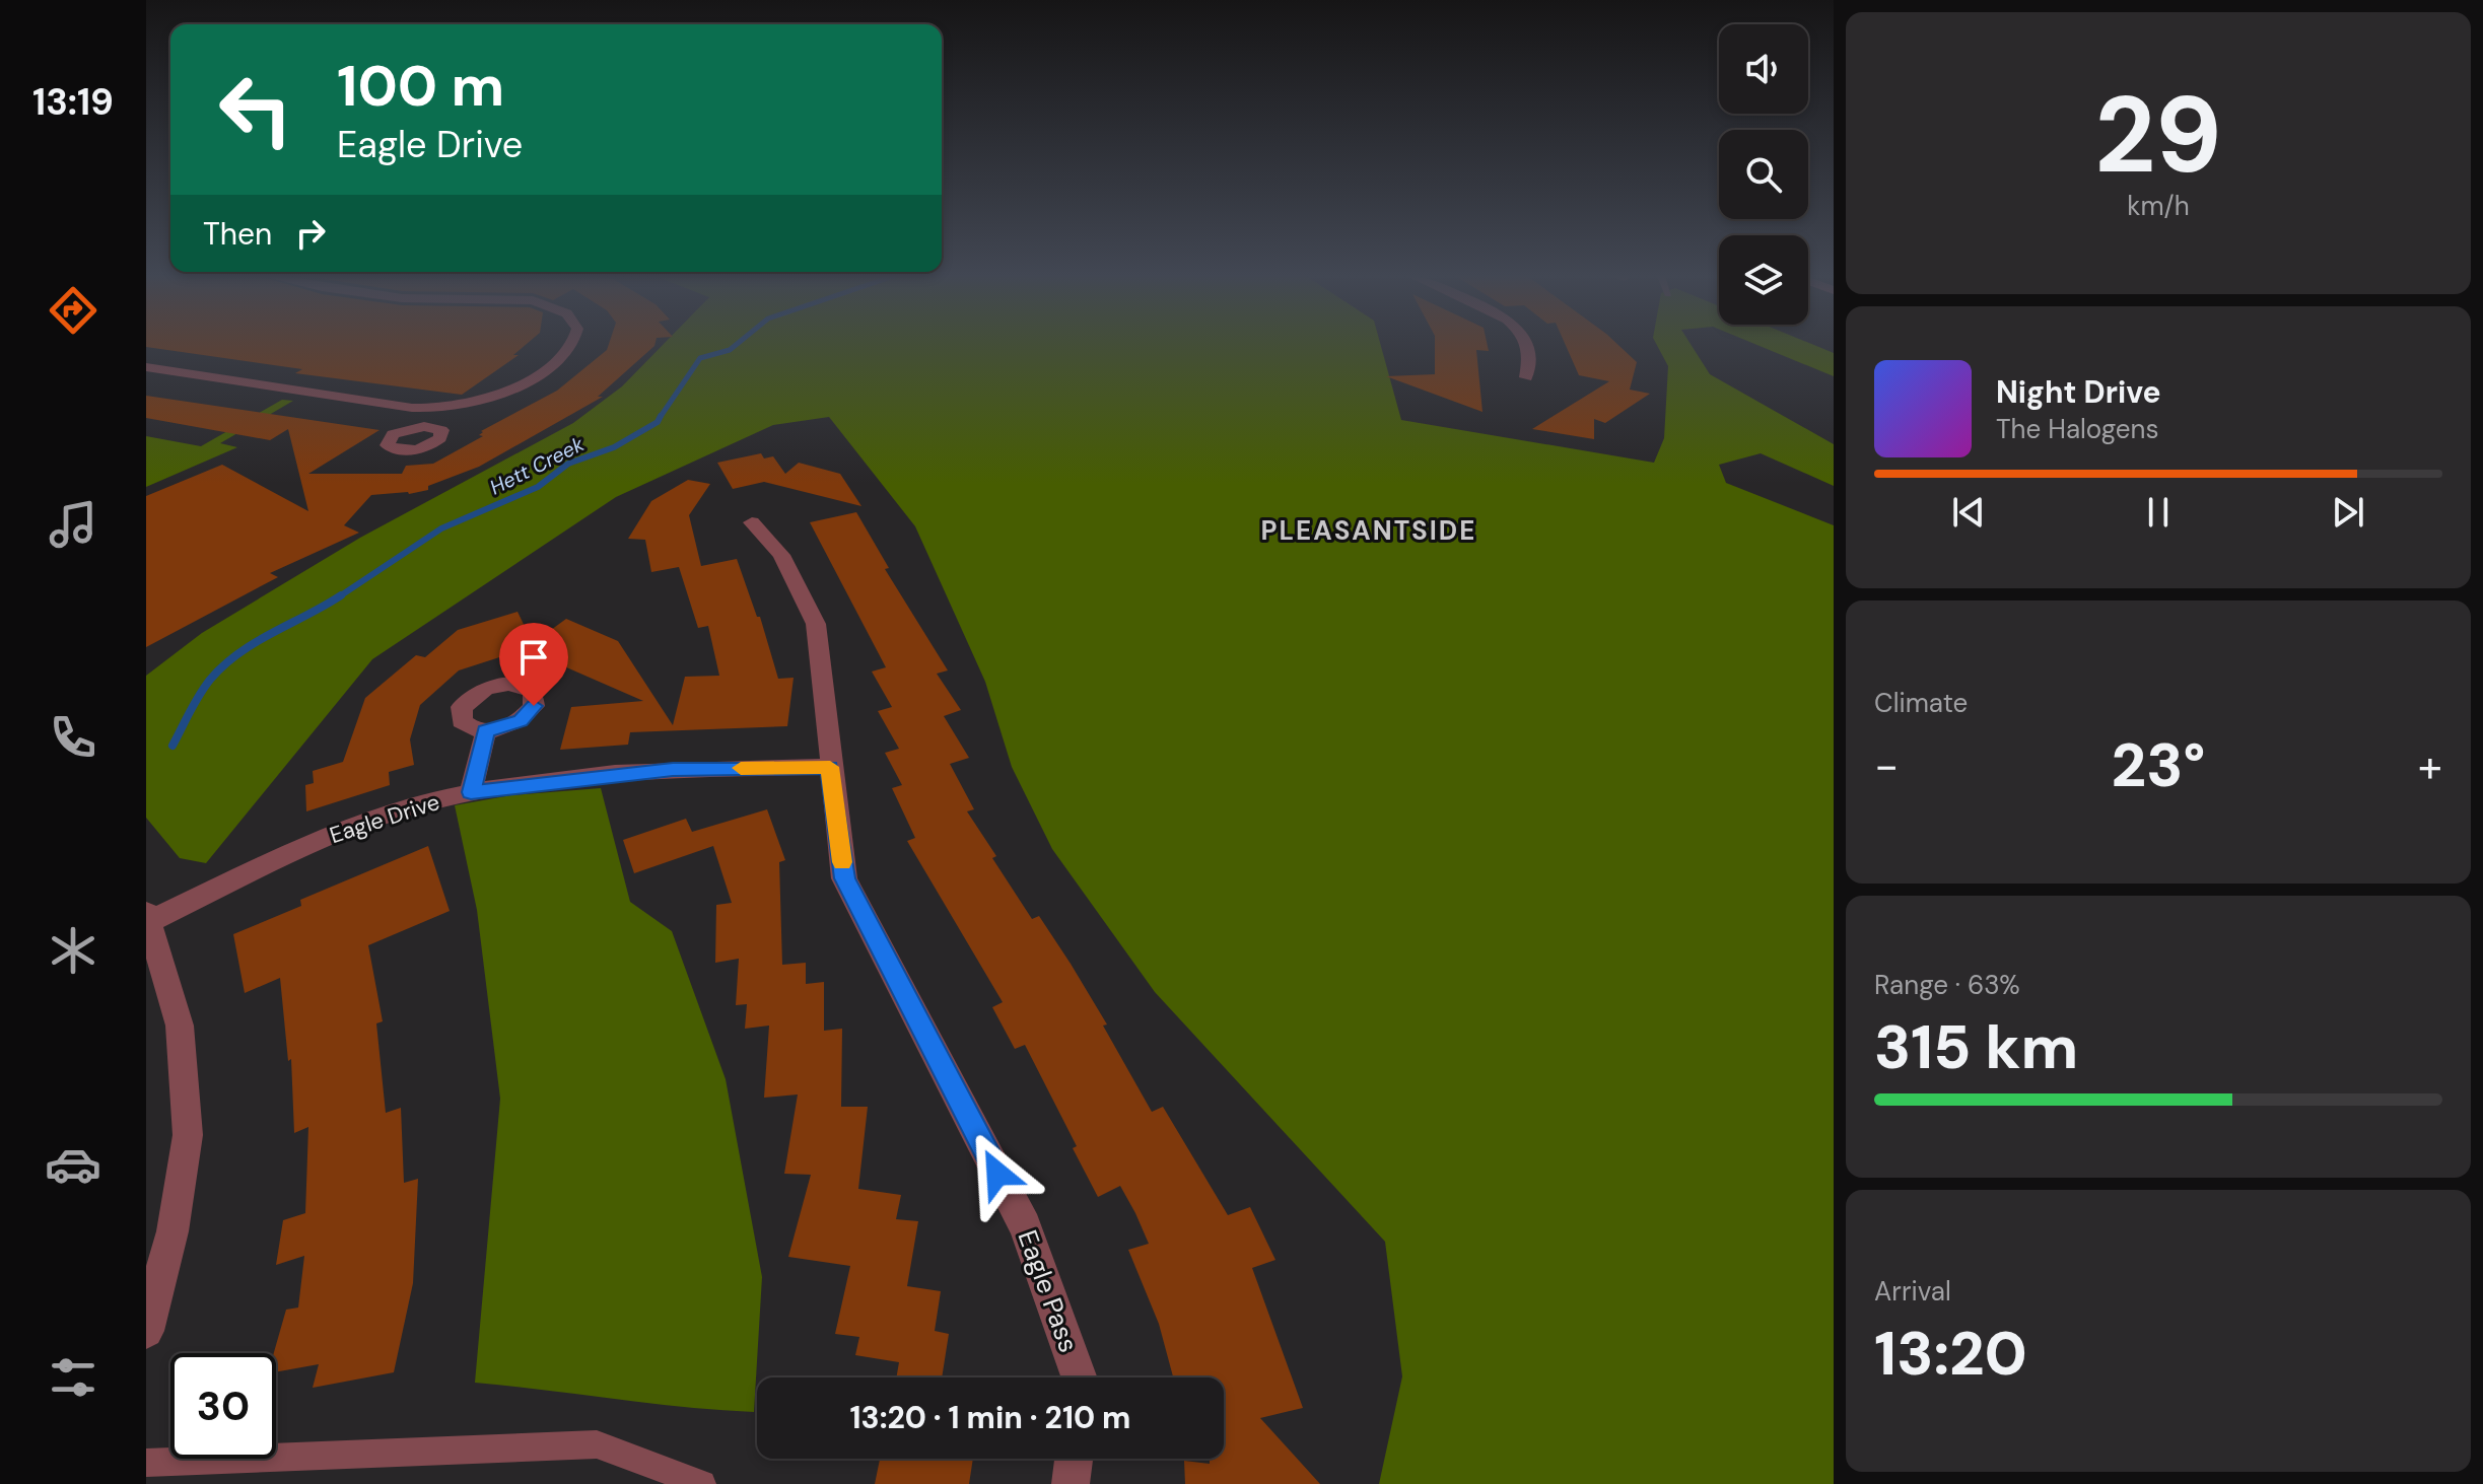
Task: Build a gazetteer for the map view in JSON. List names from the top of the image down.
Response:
{
  "streets": {
    "street": ["Eagle Drive", "Eagle Pass"]
  },
  "crossings": [
    ["Eagle Drive", "Eagle Pass"]
  ],
  "districts": ["PLEASANTSIDE"],
  "water": ["Hett Creek"],
  "page": {
    "tabs": "13:19",
    "tile": [
      ["29", "km/h"],
      "Climate",
      ["Range · 63%", "315 km"],
      ["Arrival", "13:20"]
    ],
    "turn": ["100 m", "Eagle Drive"],
    "then": "Then",
    "song": ["Night Drive", "The Halogens"],
    "heat": ["−", "23°", "+"],
    "limit": "30",
    "trip": "13:20 · 1 min · 210 m"
  }
}
